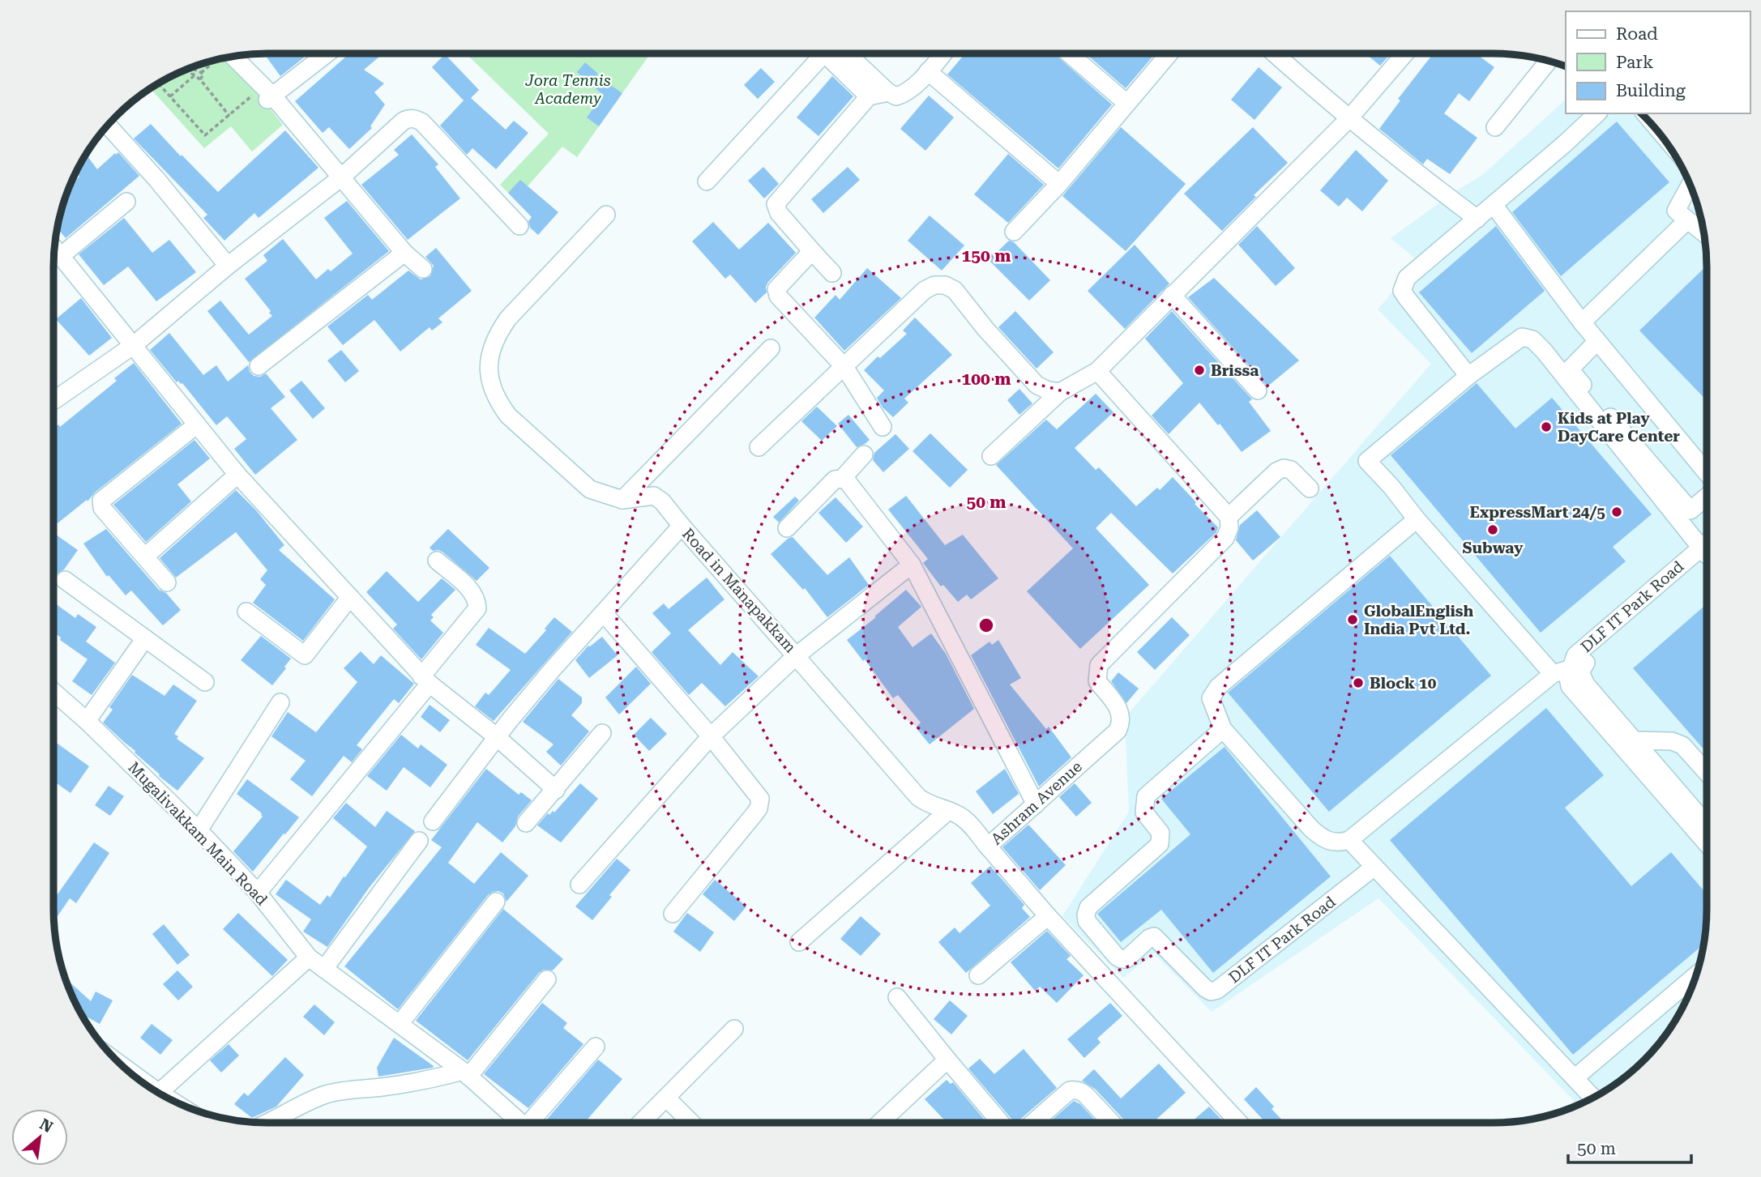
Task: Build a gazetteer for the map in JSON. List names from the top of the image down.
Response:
{
  "streets": {
    "street": [
      "Road in Manapakkam",
      "DLF IT Park Road",
      "Ashram Avenue",
      "Mugalivakkam Main Road"
    ]
  },
  "parks": ["Jora Tennis Academy"],
  "places": [
    "Brissa",
    "Kids at Play DayCare Center",
    "ExpressMart 24/5",
    "Subway",
    "GlobalEnglish India Pvt Ltd.",
    "Block 10"
  ],
  "legend": ["Road", "Park", "Building"],
  "scale_bar": "50 m",
  "north": "top right",
  "rings": ["150 m", "100 m", "50 m"]
}
